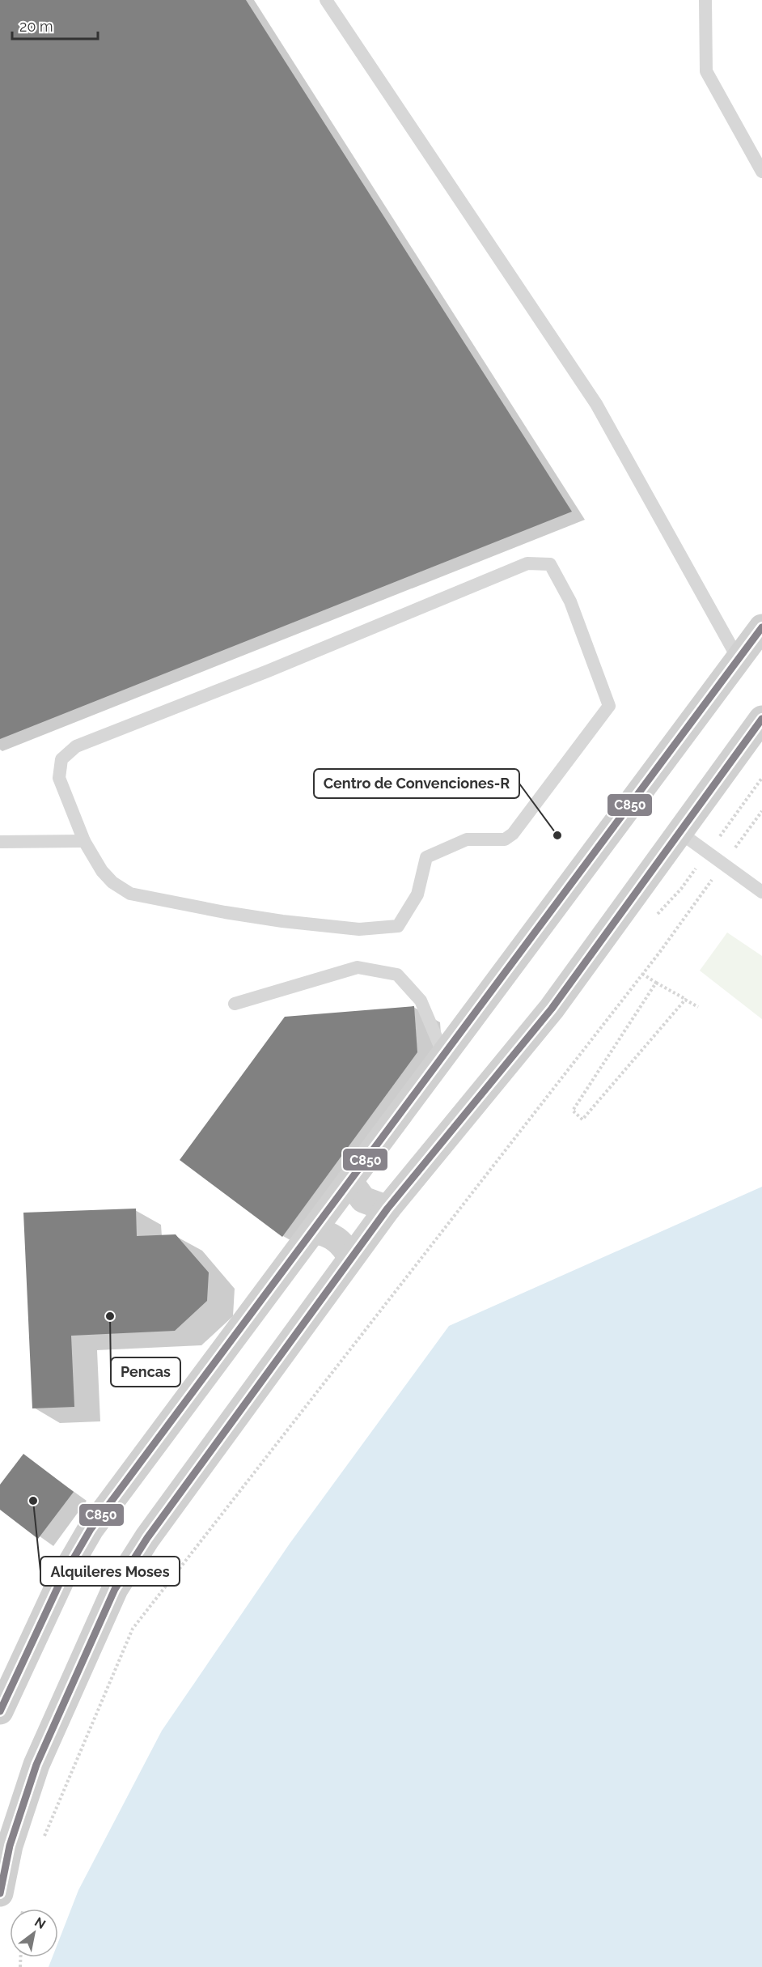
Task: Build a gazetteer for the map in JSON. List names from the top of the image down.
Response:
{
  "places": ["Centro de Convenciones-R", "Pencas", "Alquileres Moses"],
  "lines": ["transit line C850"],
  "scale_bar": "20 m",
  "north": "top right"
}
